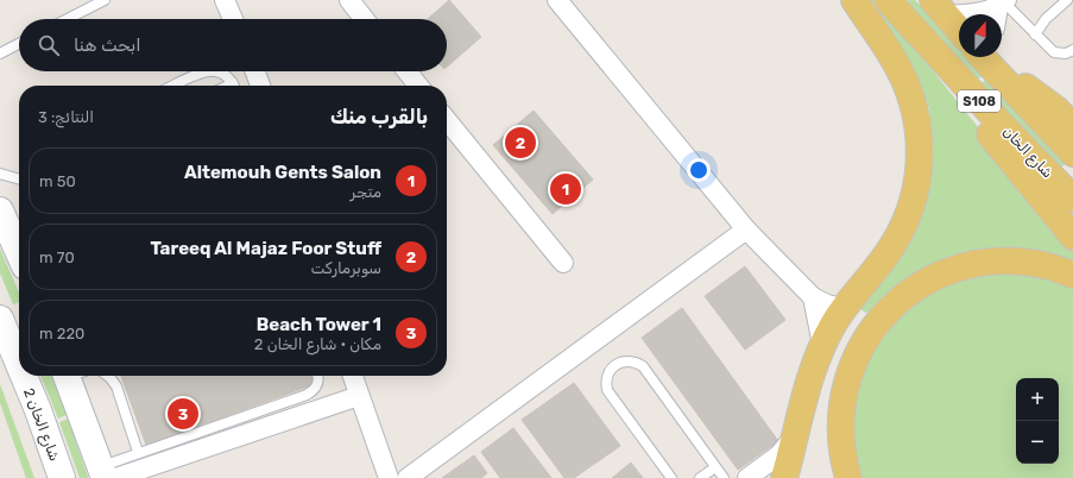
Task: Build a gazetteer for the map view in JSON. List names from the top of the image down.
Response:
{
  "streets": {
    "main road": ["S108", "شارع الخان", "شارع الخان 2"]
  },
  "north": "top",
  "page": {
    "search": "ابحث هنا",
    "heading": ["بالقرب منك", "النتائج: 3"],
    "pins": ["2", "1", "3"],
    "list": [
      {
        "mark": "1",
        "name": "Altemouh Gents Salon",
        "note": "متجر",
        "value": "50 m"
      },
      {
        "mark": "2",
        "name": "Tareeq Al Majaz Foor Stuff",
        "note": "سوبرماركت",
        "value": "70 m"
      },
      {
        "mark": "3",
        "name": "Beach Tower 1",
        "note": "مكان · شارع الخان 2",
        "value": "220 m"
      }
    ],
    "map_buttons": ["+", "−"]
  }
}
